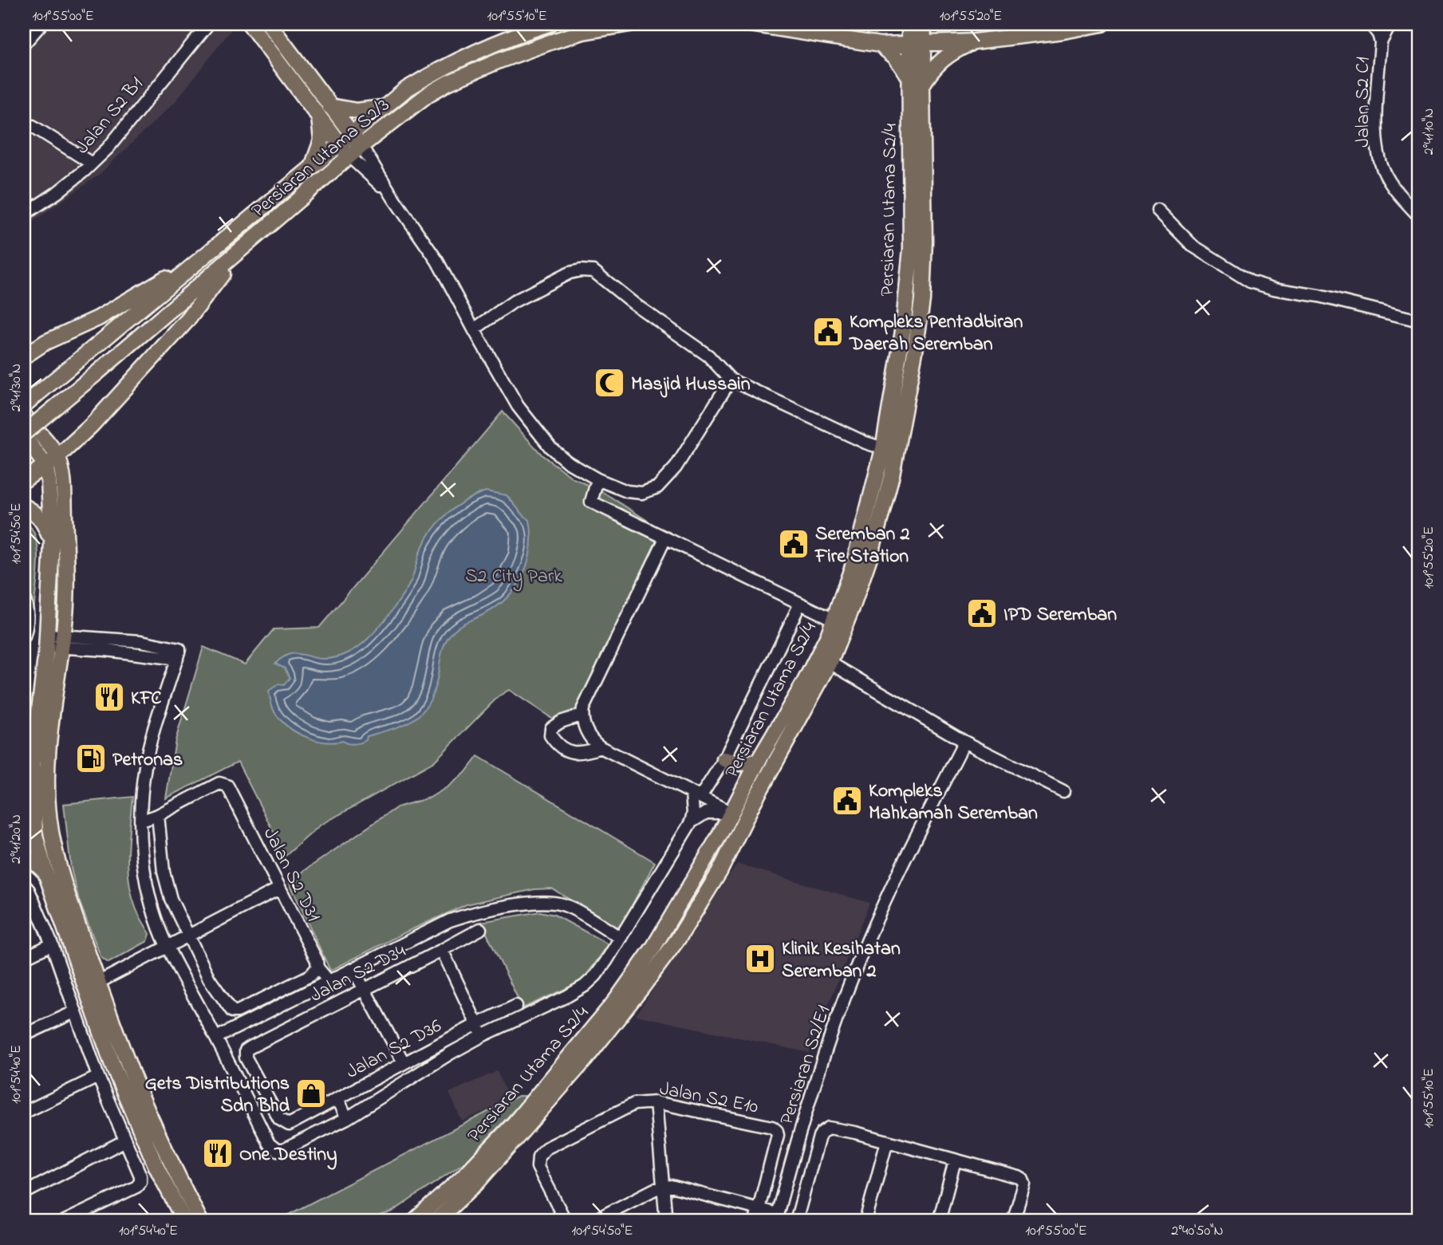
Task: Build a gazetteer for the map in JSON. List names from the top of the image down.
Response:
{
  "streets": {
    "main road": ["Persiaran Utama S2/3", "Persiaran Utama S2/4"],
    "street": [
      "Jalan S2 C1",
      "Jalan S2 B1",
      "Jalan S2 D31",
      "Jalan S2 D34",
      "Jalan S2 D36",
      "Persiaran S2/E1",
      "Jalan S2 E10"
    ]
  },
  "crossings": [
    ["Jalan S2 D34", "Jalan S2 D36"]
  ],
  "parks": ["S2 City Park"],
  "places": {
    "public building": [
      "Kompleks Pentadbiran Daerah Seremban",
      "Seremban 2 Fire Station",
      "IPD Seremban",
      "Kompleks Mahkamah Seremban"
    ],
    "mosque": ["Masjid Hussain"],
    "restaurant": ["KFC", "One Destiny"],
    "fuel station": ["Petronas"],
    "hospital": ["Klinik Kesihatan Seremban 2"],
    "shop": ["Gets Distributions Sdn Bhd"]
  },
  "coordinates": [
    "101°55'00\"E",
    "101°55'10\"E",
    "101°55'20\"E",
    "2°41'10\"N",
    "2°41'30\"N",
    "101°54'50\"E",
    "2°41'20\"N",
    "101°54'40\"E",
    "2°40'50\"N"
  ]
}
